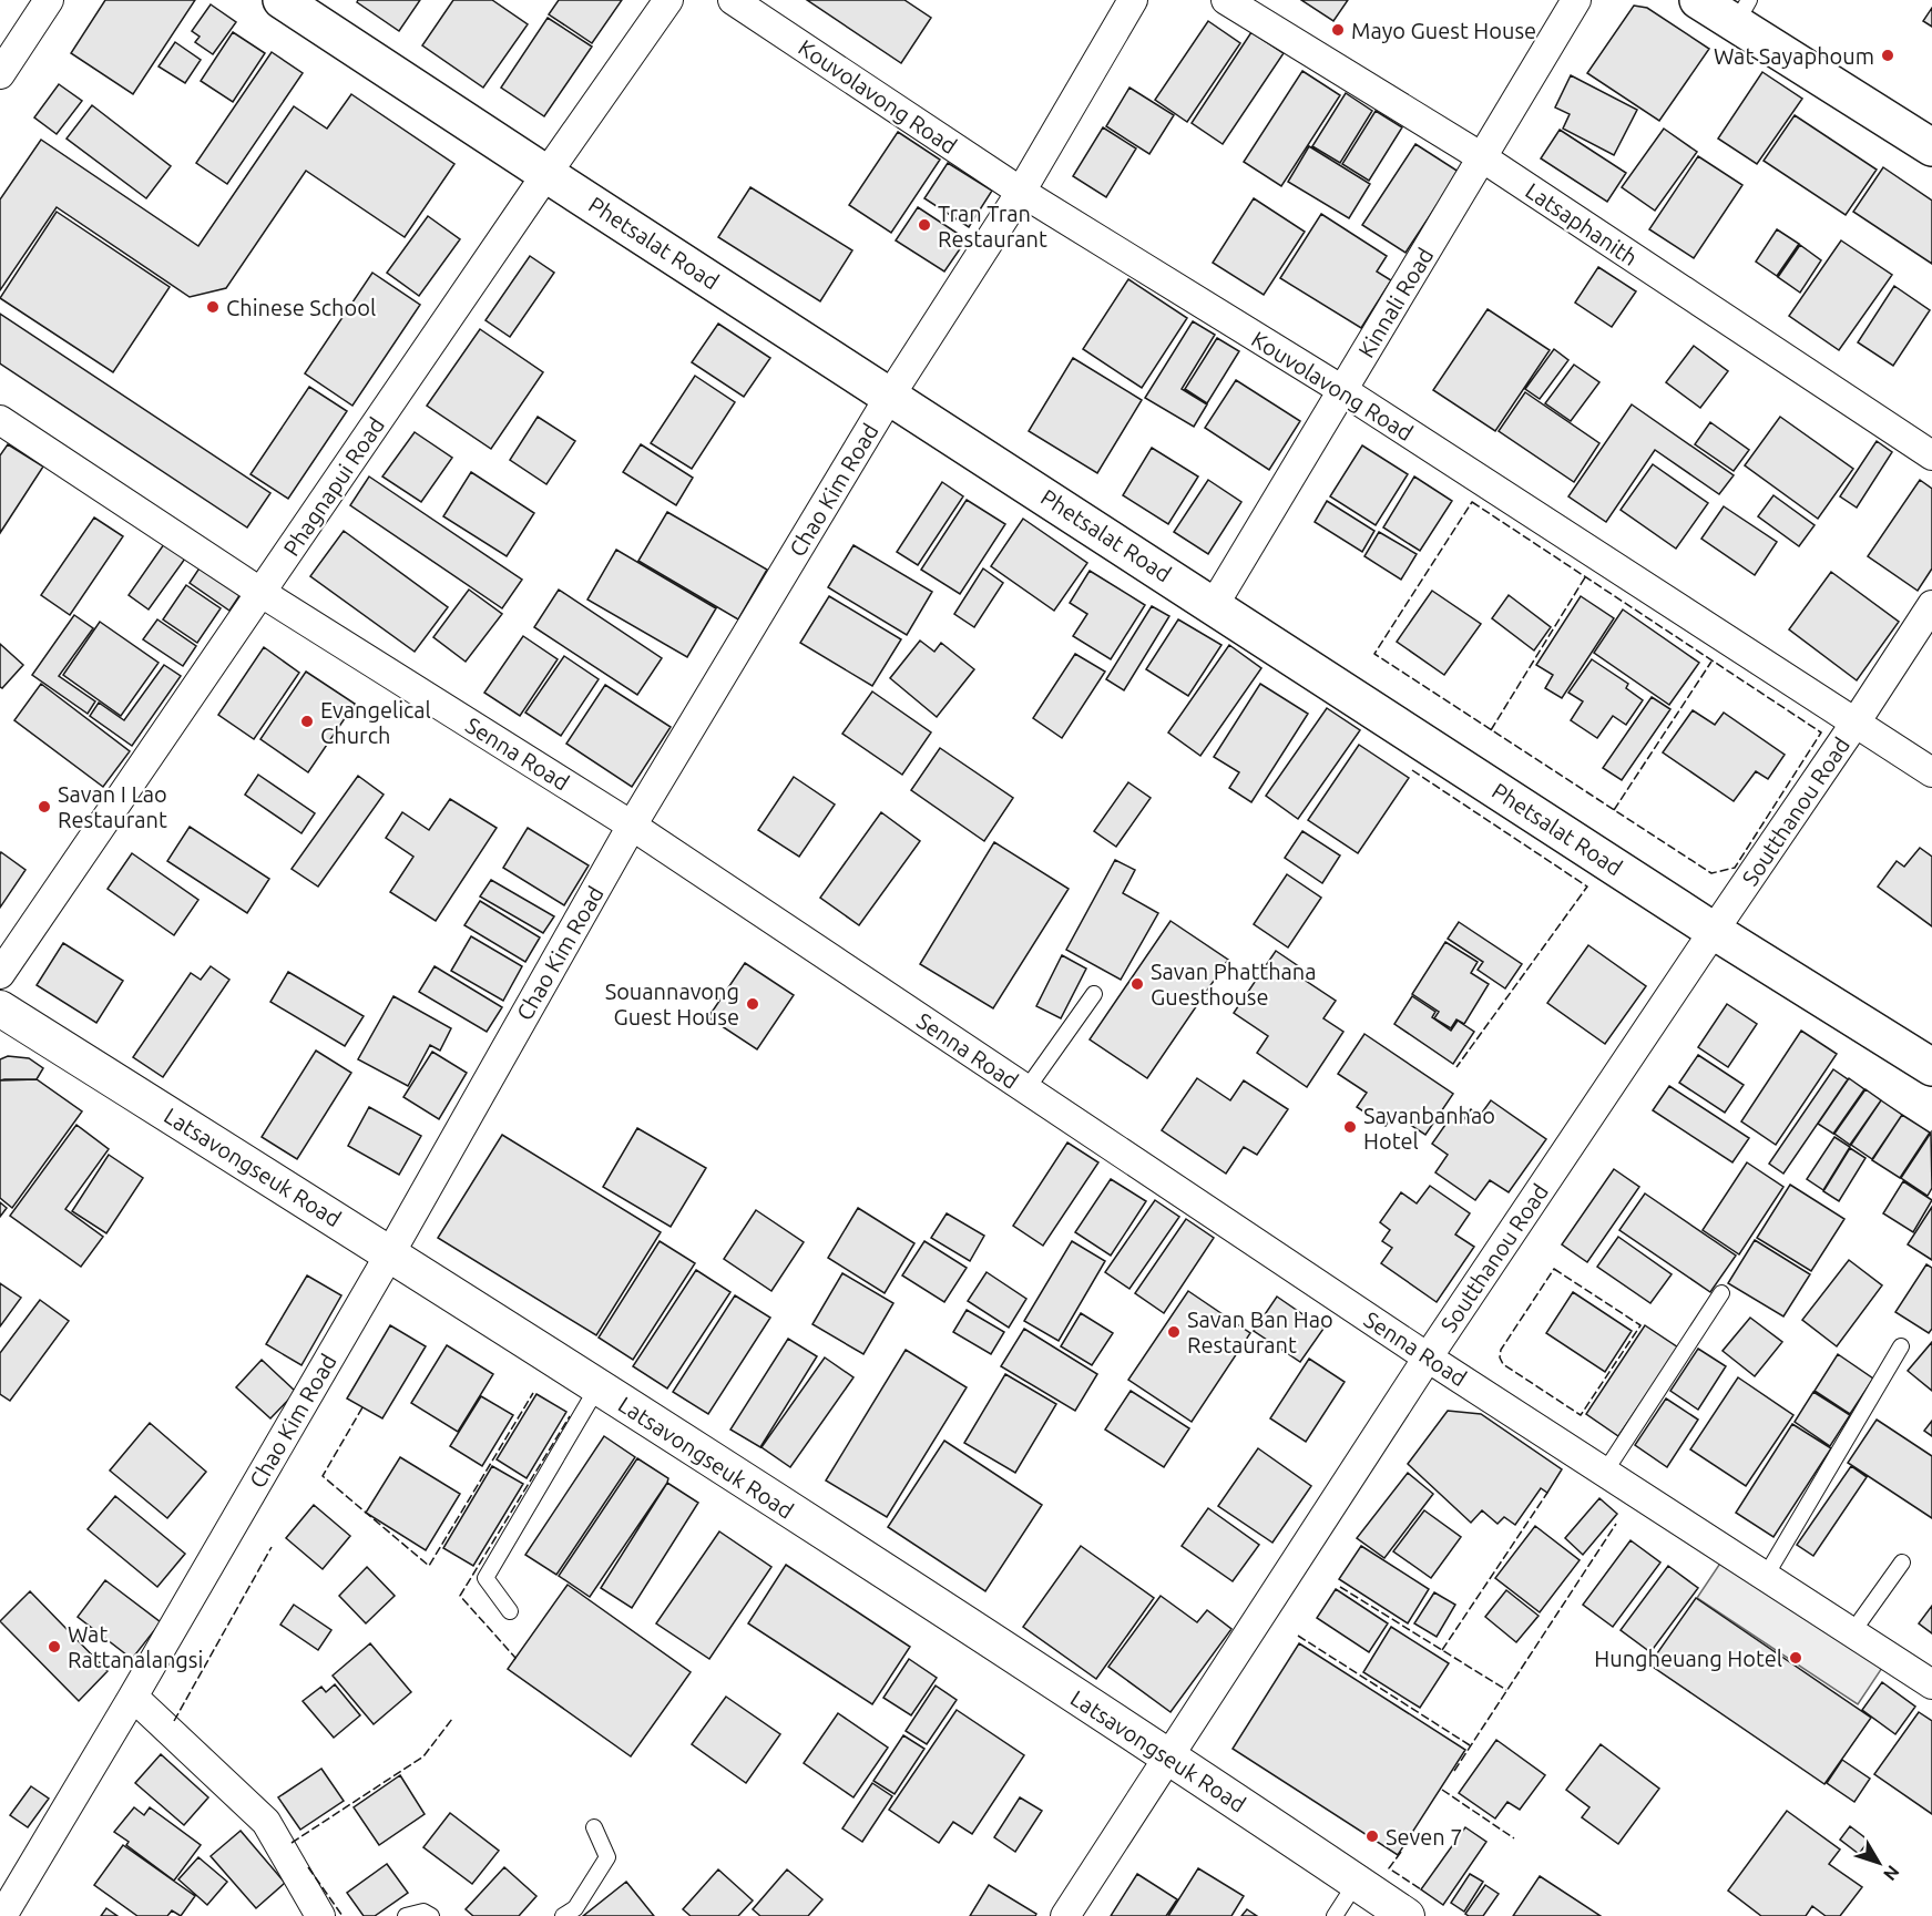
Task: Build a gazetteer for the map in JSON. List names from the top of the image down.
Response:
{
  "streets": {
    "main road": ["Phetsalat Road"],
    "street": [
      "Kouvolavong Road",
      "Latsaphanith",
      "Kinnali Road",
      "Phagnapui Road",
      "Chao Kim Road",
      "Senna Road",
      "Soutthanou Road",
      "Latsavongseuk Road"
    ]
  },
  "crossings": [
    ["Kouvolavong Road", "Kinnali Road"],
    ["Kouvolavong Road", "Chao Kim Road"],
    ["Kouvolavong Road", "Soutthanou Road"],
    ["Latsaphanith", "Kinnali Road"],
    ["Phetsalat Road", "Kinnali Road"],
    ["Phetsalat Road", "Phagnapui Road"],
    ["Phetsalat Road", "Chao Kim Road"],
    ["Phetsalat Road", "Soutthanou Road"],
    ["Phagnapui Road", "Senna Road"],
    ["Chao Kim Road", "Senna Road"],
    ["Chao Kim Road", "Latsavongseuk Road"],
    ["Senna Road", "Soutthanou Road"],
    ["Soutthanou Road", "Latsavongseuk Road"]
  ],
  "places": [
    "Mayo Guest House",
    "Wat Sayaphoum",
    "Tran Tran Restaurant",
    "Chinese School",
    "Evangelical Church",
    "Savan I Lao Restaurant",
    "Savan Phatthana Guesthouse",
    "Souannavong Guest House",
    "Savanbanhao Hotel",
    "Savan Ban Hao Restaurant",
    "Wat Rattanalangsi",
    "Hungheuang Hotel",
    "Seven 7"
  ],
  "north": "bottom right"
}
